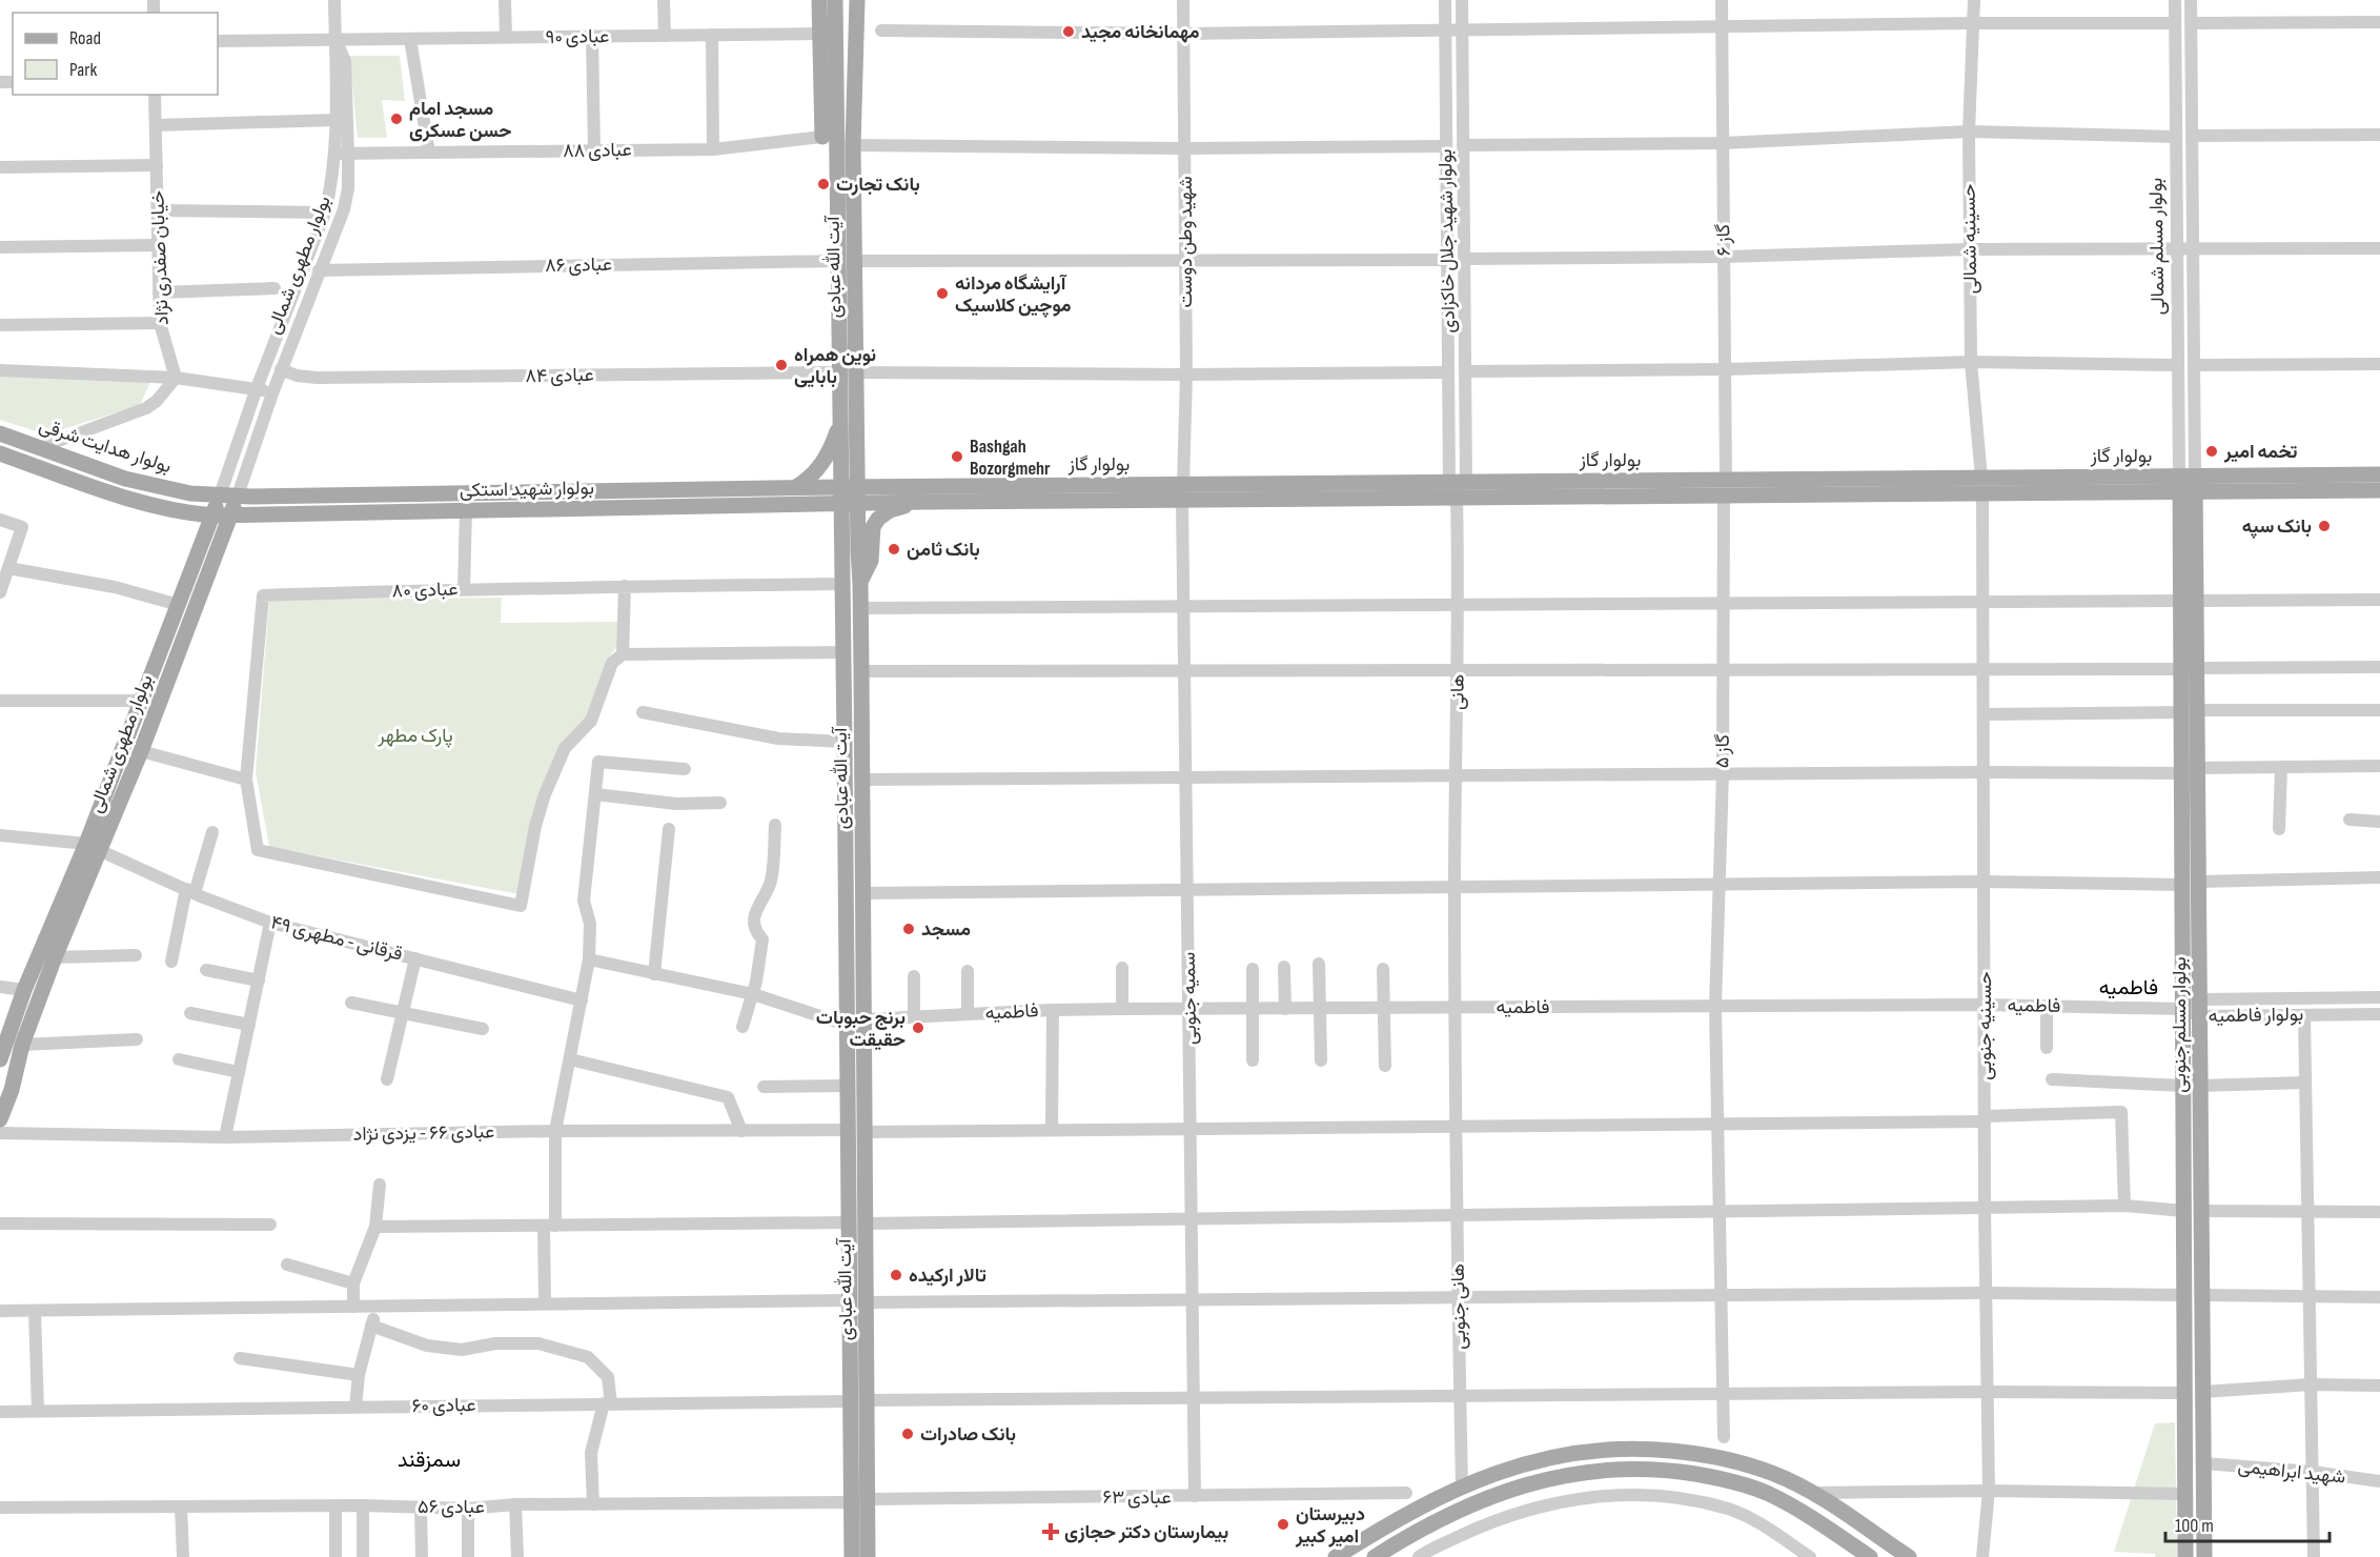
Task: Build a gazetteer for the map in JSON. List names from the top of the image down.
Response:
{
  "streets": {
    "main road": [
      "بولوار مطهری شمالی",
      "آیت الله عبادی",
      "بولوار هدایت شرقی",
      "بولوار گاز",
      "بولوار شهید استکی",
      "بولوار مسلم جنوبی"
    ],
    "street": [
      "عبادی ۹۰",
      "عبادی ۸۸",
      "حسینیه شمالی",
      "گاز ۶",
      "بولوار شهید جلال خاکزادی",
      "شهید وطن دوست",
      "بولوار مسلم شمالی",
      "خیابان صفدری نژاد",
      "عبادی ۸۶",
      "عبادی ۸۴",
      "عبادی ۸۰",
      "هانی",
      "گاز ۵",
      "قرقانی - مطهری ۴۹",
      "سمیه جنوبی",
      "فاطمیه",
      "بولوار فاطمیه",
      "حسینیه جنوبی",
      "عبادی ۶۶ - یزدی نژاد",
      "هانی جنوبی",
      "عبادی ۶۰",
      "شهید ابراهیمی",
      "عبادی ۶۳",
      "عبادی ۵۶"
    ]
  },
  "crossings": [
    ["عبادی ۹۰", "بولوار مطهری شمالی"],
    ["عبادی ۹۰", "آیت الله عبادی"],
    ["عبادی ۸۸", "بولوار مطهری شمالی"],
    ["حسینیه شمالی", "بولوار گاز"],
    ["حسینیه شمالی", "حسینیه جنوبی"],
    ["گاز ۶", "بولوار گاز"],
    ["گاز ۶", "گاز ۵"],
    ["بولوار شهید جلال خاکزادی", "عبادی ۸۶"],
    ["بولوار شهید جلال خاکزادی", "عبادی ۸۴"],
    ["بولوار شهید جلال خاکزادی", "بولوار گاز"],
    ["شهید وطن دوست", "عبادی ۸۶"],
    ["شهید وطن دوست", "عبادی ۸۴"],
    ["شهید وطن دوست", "بولوار گاز"],
    ["شهید وطن دوست", "سمیه جنوبی"],
    ["بولوار مسلم شمالی", "بولوار گاز"],
    ["بولوار مسلم شمالی", "بولوار مسلم جنوبی"],
    ["بولوار مطهری شمالی", "عبادی ۸۶"],
    ["بولوار مطهری شمالی", "عبادی ۸۴"],
    ["بولوار مطهری شمالی", "بولوار هدایت شرقی"],
    ["بولوار مطهری شمالی", "بولوار شهید استکی"],
    ["بولوار مطهری شمالی", "قرقانی - مطهری ۴۹"],
    ["عبادی ۸۶", "آیت الله عبادی"],
    ["آیت الله عبادی", "عبادی ۸۴"],
    ["آیت الله عبادی", "بولوار گاز"],
    ["آیت الله عبادی", "بولوار شهید استکی"],
    ["آیت الله عبادی", "عبادی ۸۰"],
    ["آیت الله عبادی", "فاطمیه"],
    ["آیت الله عبادی", "عبادی ۶۶ - یزدی نژاد"],
    ["آیت الله عبادی", "عبادی ۶۰"],
    ["آیت الله عبادی", "عبادی ۶۳"],
    ["آیت الله عبادی", "عبادی ۵۶"],
    ["بولوار هدایت شرقی", "بولوار شهید استکی"],
    ["بولوار گاز", "بولوار شهید استکی"],
    ["بولوار گاز", "هانی"],
    ["بولوار گاز", "گاز ۵"],
    ["بولوار گاز", "سمیه جنوبی"],
    ["بولوار گاز", "بولوار مسلم جنوبی"],
    ["بولوار گاز", "حسینیه جنوبی"],
    ["هانی", "فاطمیه"],
    ["هانی", "هانی جنوبی"],
    ["گاز ۵", "فاطمیه"],
    ["سمیه جنوبی", "فاطمیه"],
    ["سمیه جنوبی", "عبادی ۶۳"],
    ["فاطمیه", "بولوار فاطمیه"],
    ["فاطمیه", "بولوار مسلم جنوبی"],
    ["فاطمیه", "حسینیه جنوبی"],
    ["فاطمیه", "هانی جنوبی"],
    ["بولوار فاطمیه", "بولوار مسلم جنوبی"],
    ["بولوار مسلم جنوبی", "شهید ابراهیمی"],
    ["عبادی ۶۳", "عبادی ۵۶"]
  ],
  "districts": ["فاطمیه", "سمزقند"],
  "parks": ["پارک مطهر"],
  "places": {
    "other": [
      "مهمانخانه مجید",
      "مسجد امام حسن عسکری",
      "بانک تجارت",
      "آرایشگاه مردانه موچین کلاسیک",
      "نوین همراه بابایی",
      "تخمه امیر",
      "Bashgah Bozorgmehr",
      "بانک سپه",
      "بانک ثامن",
      "مسجد",
      "برنج حبوبات حقیقت",
      "تالار ارکیده",
      "بانک صادرات",
      "دبیرستان امیر کبیر"
    ],
    "health": ["بیمارستان دکتر حجازی"]
  },
  "legend": ["Road", "Park"],
  "scale_bar": "100 m"
}
